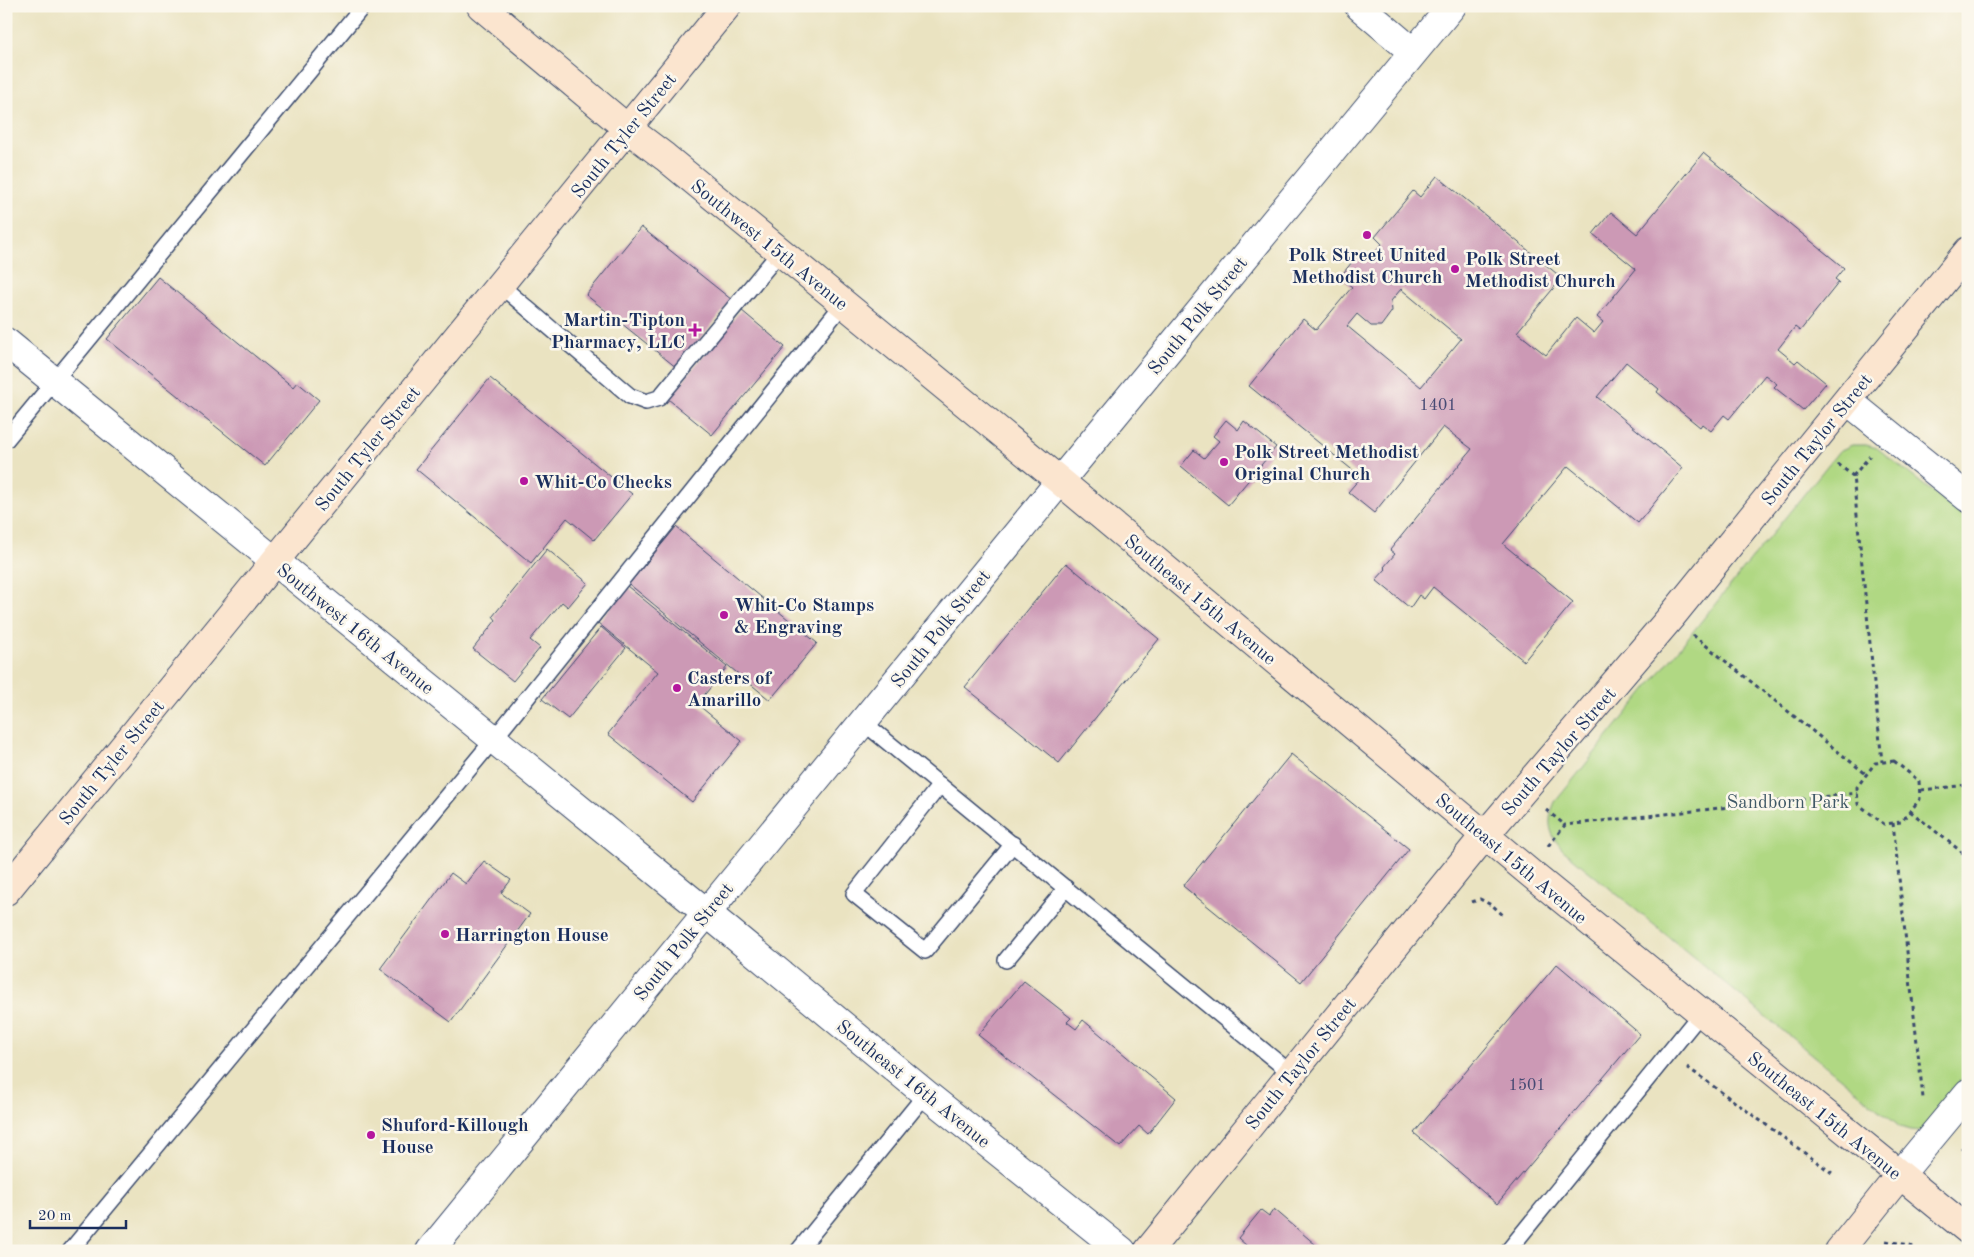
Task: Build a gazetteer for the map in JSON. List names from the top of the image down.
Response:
{
  "streets": {
    "main road": [
      "South Tyler Street",
      "Southwest 15th Avenue",
      "South Taylor Street",
      "Southeast 15th Avenue"
    ],
    "street": ["South Polk Street", "Southwest 16th Avenue", "Southeast 16th Avenue"]
  },
  "crossings": [
    ["South Tyler Street", "Southwest 15th Avenue"],
    ["South Tyler Street", "Southwest 16th Avenue"],
    ["Southwest 15th Avenue", "South Polk Street"],
    ["Southwest 15th Avenue", "Southeast 15th Avenue"],
    ["South Polk Street", "Southeast 15th Avenue"],
    ["South Polk Street", "Southwest 16th Avenue"],
    ["South Polk Street", "Southeast 16th Avenue"],
    ["South Taylor Street", "Southeast 15th Avenue"],
    ["Southwest 16th Avenue", "Southeast 16th Avenue"]
  ],
  "parks": ["Sandborn Park"],
  "places": {
    "other": [
      "Polk Street United Methodist Church",
      "Polk Street Methodist Church",
      "Polk Street Methodist Original Church",
      "Whit-Co Checks",
      "Whit-Co Stamps & Engraving",
      "Casters of Amarillo",
      "Harrington House",
      "Shuford-Killough House"
    ],
    "health": ["Martin-Tipton Pharmacy, LLC"]
  },
  "house_numbers": ["1401", "1501"],
  "scale_bar": "20 m"
}
